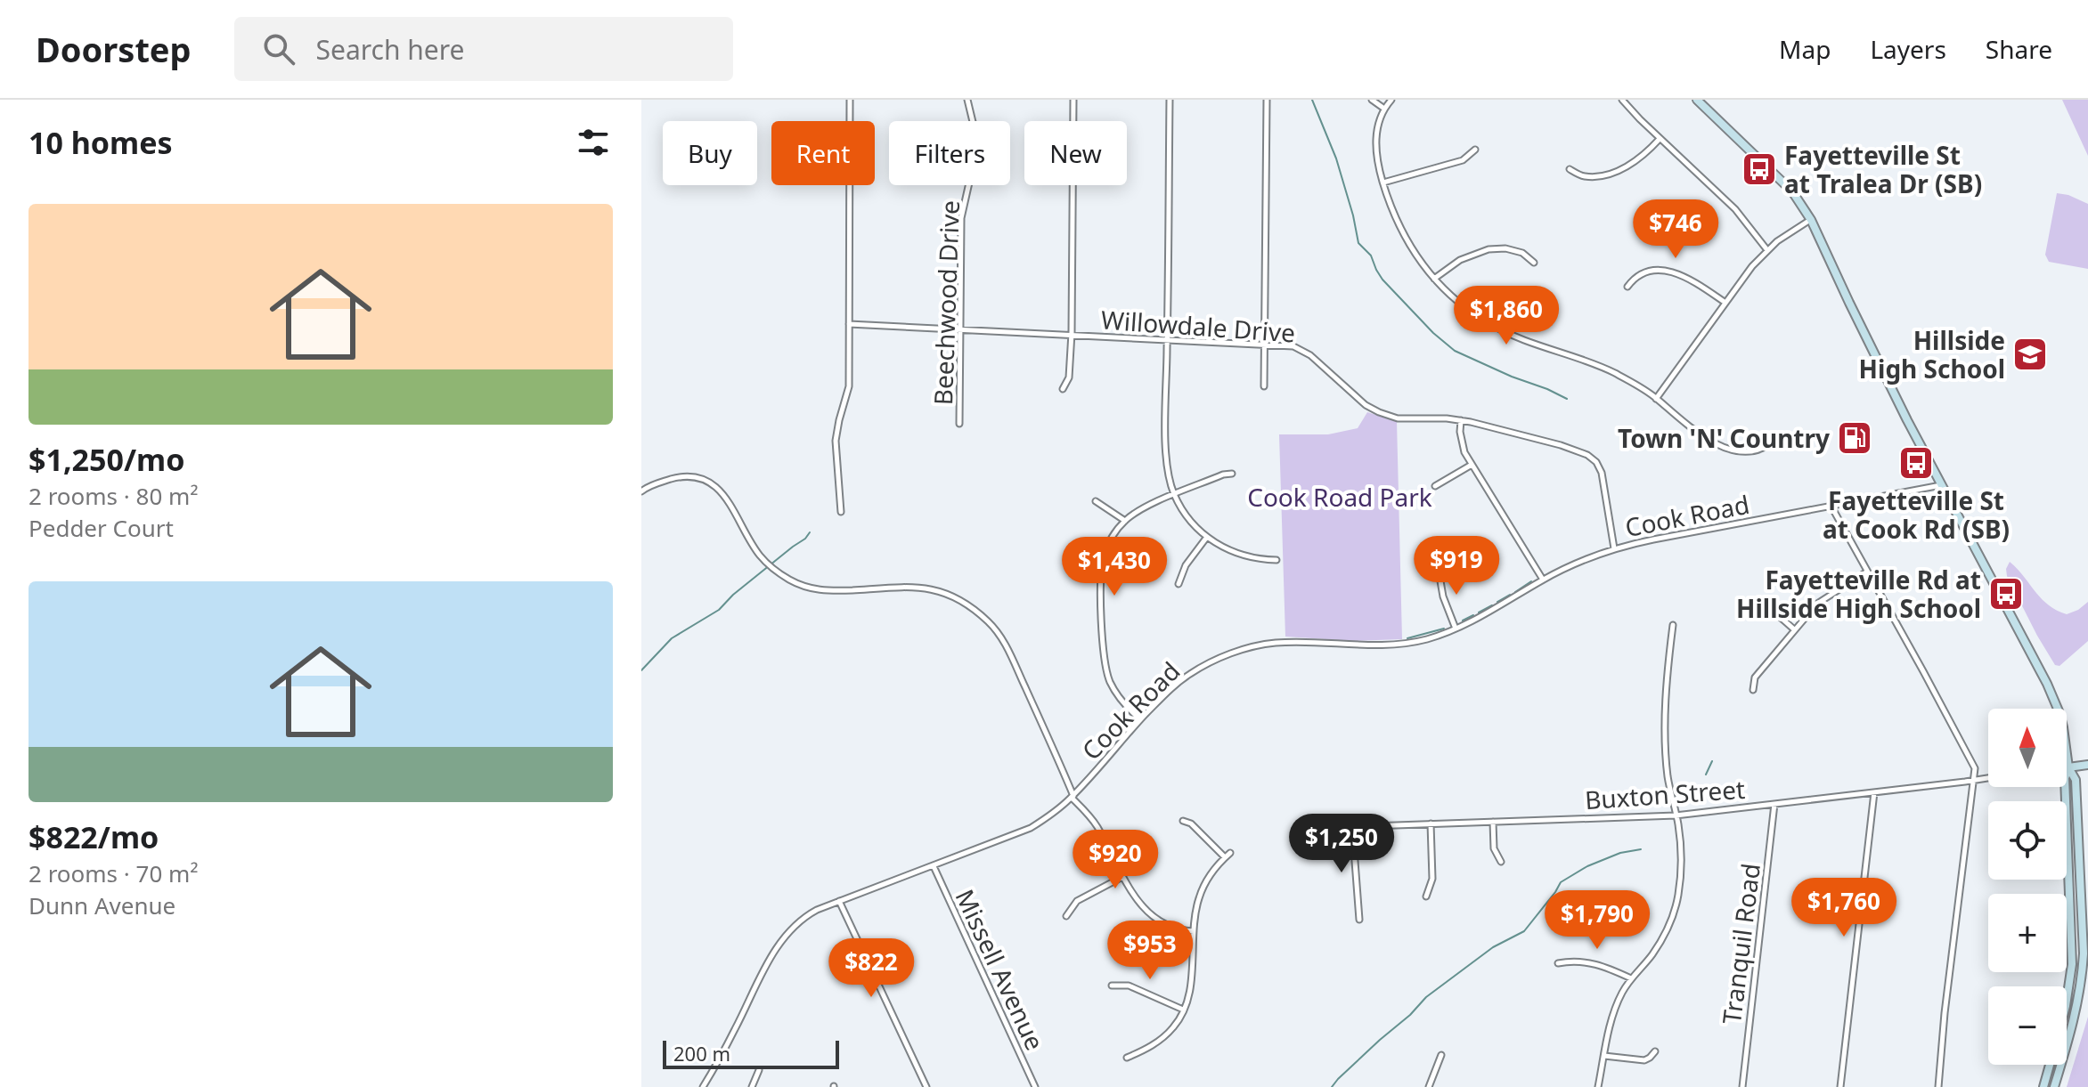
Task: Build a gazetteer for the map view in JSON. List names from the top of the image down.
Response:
{
  "streets": {
    "street": [
      "Beechwood Drive",
      "Willowdale Drive",
      "Cook Road",
      "Buxton Street",
      "Tranquil Road",
      "Missell Avenue"
    ]
  },
  "crossings": [
    ["Beechwood Drive", "Willowdale Drive"],
    ["Willowdale Drive", "Cook Road"],
    ["Cook Road", "Missell Avenue"],
    ["Buxton Street", "Tranquil Road"]
  ],
  "parks": ["Cook Road Park"],
  "places": {
    "bus stop": ["Fayetteville St at Tralea Dr (SB)", "Fayetteville St at Cook Rd (SB)", "Fayetteville Rd at Hillside High School"],
    "school or university": ["Hillside High School"],
    "fuel station": ["Town 'N' Country"]
  },
  "scale_bar": "200 m",
  "north": "top",
  "page": {
    "header": "Doorstep",
    "search": "Search here",
    "nav": ["Map", "Layers", "Share"],
    "heading": "10 homes",
    "chip": [
      "Buy",
      "Rent",
      "Filters",
      "New"
    ],
    "list": [
      {
        "name": "$1,250/mo",
        "note": "2 rooms · 80 m² · Pedder Court"
      },
      {
        "name": "$822/mo",
        "note": "2 rooms · 70 m² · Dunn Avenue"
      }
    ],
    "price": [
      "$746",
      "$1,860",
      "$919",
      "$1,430",
      "$1,250",
      "$920",
      "$1,760",
      "$1,790",
      "$953",
      "$822"
    ],
    "map_buttons": ["+", "−"],
    "scale": "200 m"
  }
}
